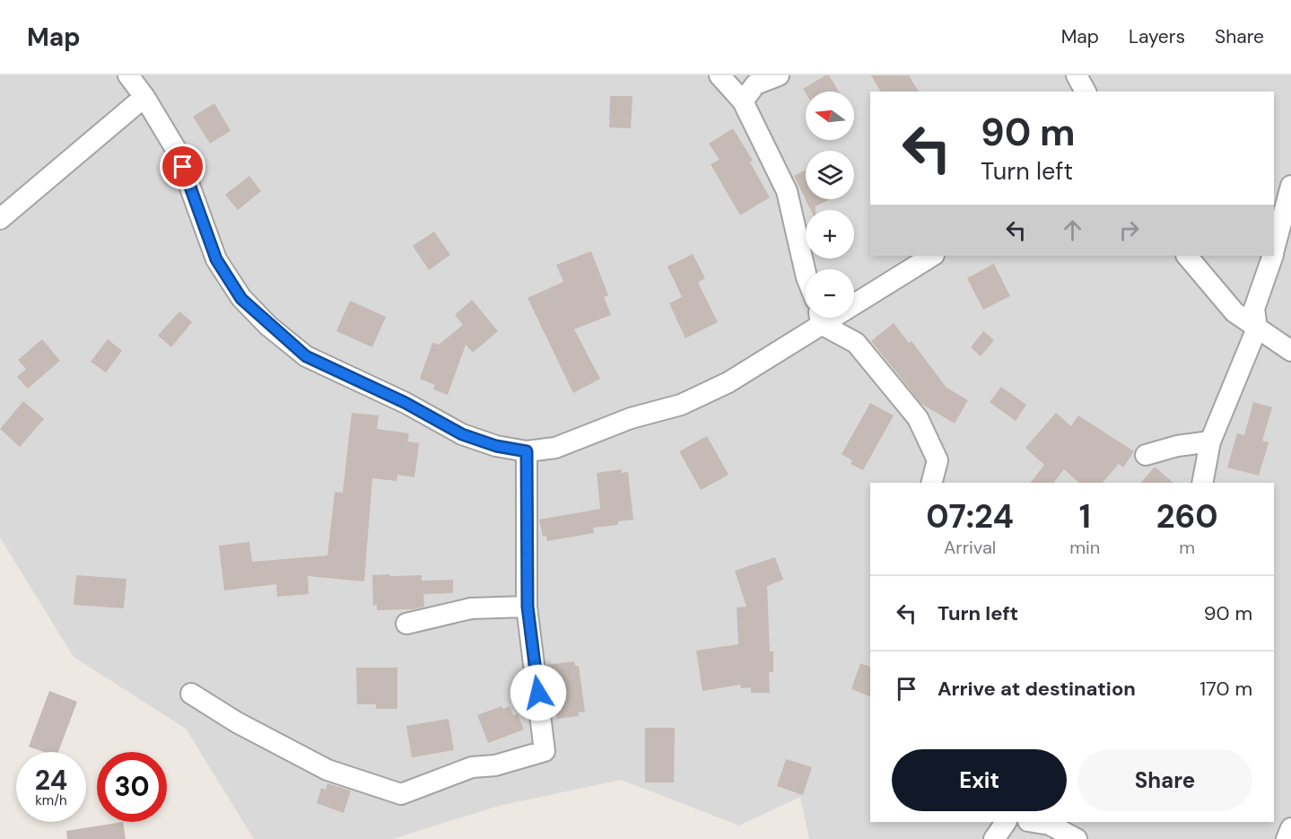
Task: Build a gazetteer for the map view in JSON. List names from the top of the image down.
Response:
{
  "north": "left",
  "page": {
    "header": "Map",
    "nav": ["Map", "Layers", "Share"],
    "map_buttons": ["+", "−"],
    "turn": ["90 m", "Turn left"],
    "eta": [
      "07:24",
      "Arrival",
      "1",
      "min",
      "260",
      "m"
    ],
    "list": [
      {
        "name": "Turn left",
        "value": "90 m"
      },
      {
        "name": "Arrive at destination",
        "value": "170 m"
      }
    ],
    "buttons": ["Exit", "Share"],
    "speed": "24 km/h",
    "limit": "30"
  }
}
